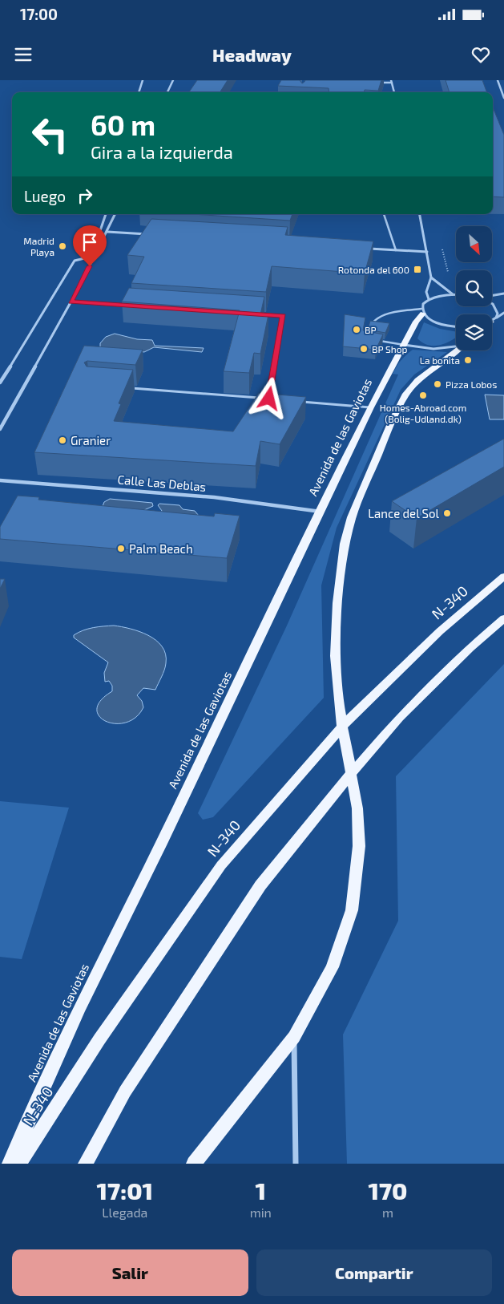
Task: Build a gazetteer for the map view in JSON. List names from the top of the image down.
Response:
{
  "streets": {
    "main road": ["Avenida de las Gaviotas", "N-340"],
    "street": ["Calle Las Deblas"]
  },
  "crossings": [
    ["Avenida de las Gaviotas", "Calle Las Deblas"]
  ],
  "places": {
    "other": [
      "Madrid Playa",
      "BP",
      "BP Shop",
      "La bonita",
      "Pizza Lobos",
      "Homes-Abroad.com (Bolig-Udland.dk)",
      "Granier",
      "Lance del Sol",
      "Palm Beach"
    ],
    "transit": ["Rotonda del 600"]
  },
  "north": "bottom right",
  "page": {
    "status": "17:00",
    "header": "Headway",
    "turn": ["60 m", "Gira a la izquierda"],
    "then": "Luego",
    "eta": [
      "17:01",
      "Llegada",
      "1",
      "min",
      "170",
      "m"
    ],
    "buttons": ["Salir", "Compartir"]
  }
}
